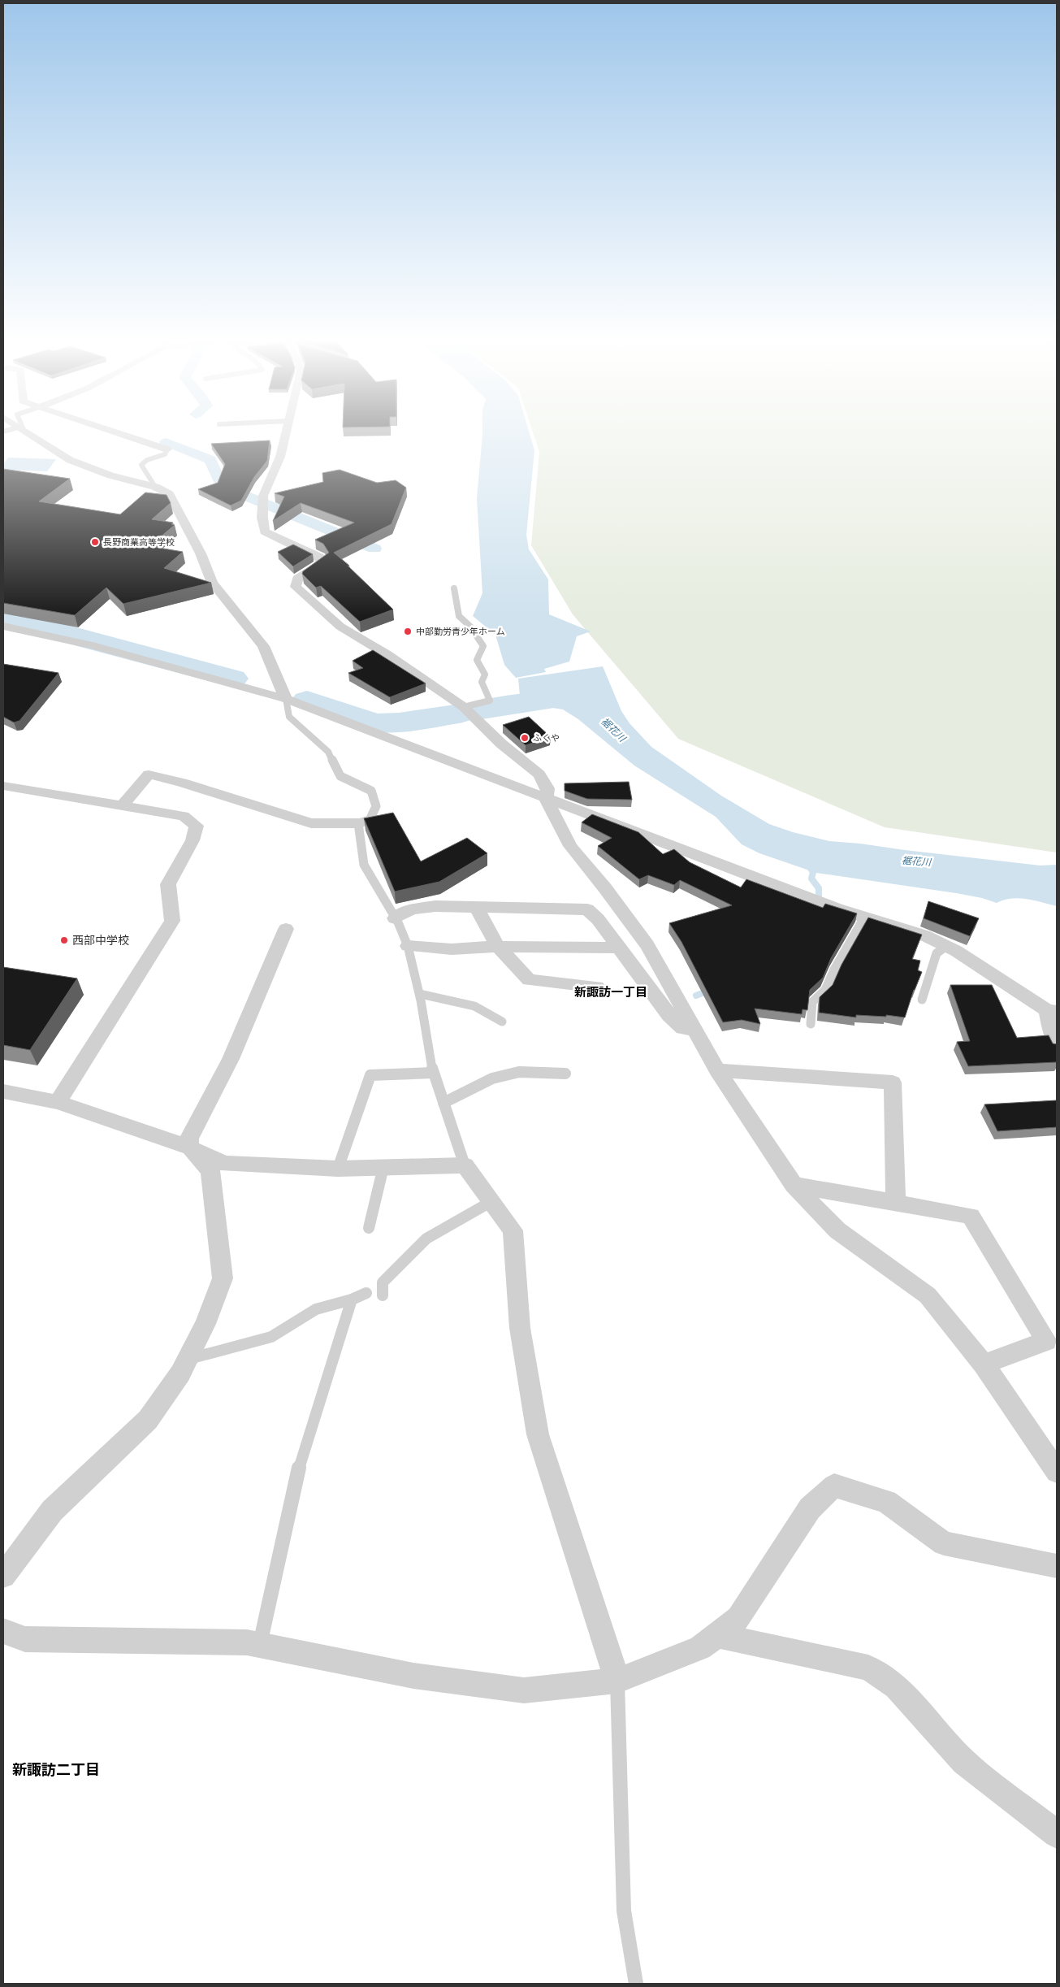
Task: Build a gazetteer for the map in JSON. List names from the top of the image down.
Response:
{
  "districts": ["新諏訪一丁目", "新諏訪二丁目"],
  "water": ["裾花川"],
  "places": [
    "長野商業高等学校",
    "中部勤労青少年ホーム",
    "ふくや",
    "西部中学校"
  ]
}
